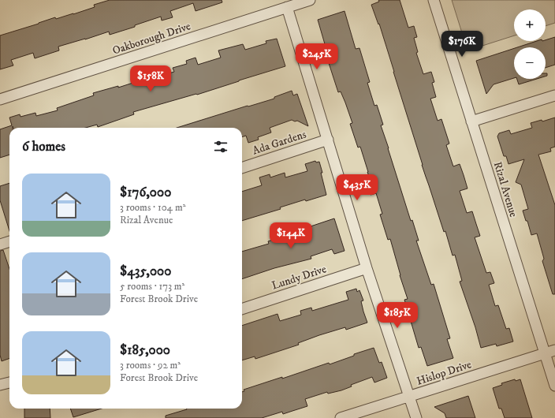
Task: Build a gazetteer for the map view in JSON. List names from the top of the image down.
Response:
{
  "streets": {
    "street": [
      "Oakborough Drive",
      "Ada Gardens",
      "Rizal Avenue",
      "Lundy Drive",
      "Hislop Drive"
    ]
  },
  "crossings": [
    ["Rizal Avenue", "Hislop Drive"]
  ],
  "page": {
    "map_buttons": ["+", "−"],
    "price": [
      "$176K",
      "$245K",
      "$158K",
      "$435K",
      "$144K",
      "$185K"
    ],
    "heading": "6 homes",
    "list": [
      {
        "name": "$176,000",
        "note": "3 rooms · 104 m² · Rizal Avenue"
      },
      {
        "name": "$435,000",
        "note": "5 rooms · 173 m² · Forest Brook Drive"
      },
      {
        "name": "$185,000",
        "note": "3 rooms · 92 m² · Forest Brook Drive"
      }
    ]
  }
}
